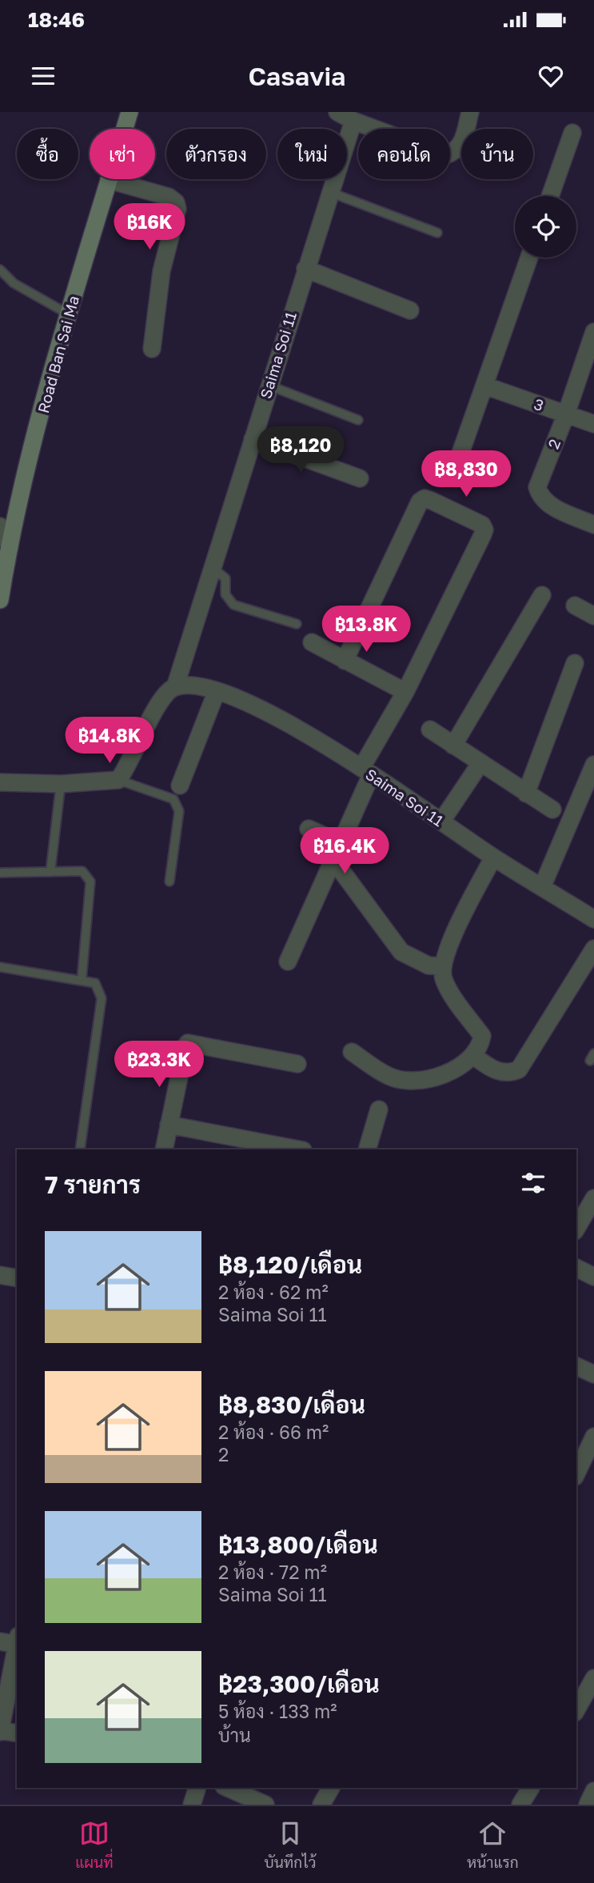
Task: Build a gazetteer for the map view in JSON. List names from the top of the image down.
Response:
{
  "streets": {
    "street": [
      "Road Ban Sai Ma",
      "Saima Soi 11",
      "3",
      "2"
    ]
  },
  "crossings": [
    ["3", "2"]
  ],
  "page": {
    "status": "18:46",
    "header": "Casavia",
    "chip": [
      "ซื้อ",
      "เช่า",
      "ตัวกรอง",
      "ใหม่",
      "คอนโด",
      "บ้าน"
    ],
    "price": [
      "฿16K",
      "฿8,120",
      "฿8,830",
      "฿13.8K",
      "฿14.8K",
      "฿16.4K",
      "฿23.3K"
    ],
    "heading": "7 รายการ",
    "list": [
      {
        "name": "฿8,120/เดือน",
        "note": "2 ห้อง · 62 m² · Saima Soi 11"
      },
      {
        "name": "฿8,830/เดือน",
        "note": "2 ห้อง · 66 m² · 2"
      },
      {
        "name": "฿13,800/เดือน",
        "note": "2 ห้อง · 72 m² · Saima Soi 11"
      },
      {
        "name": "฿23,300/เดือน",
        "note": "5 ห้อง · 133 m² · บ้าน"
      }
    ],
    "tabs": ["แผนที่", "บันทึกไว้", "หน้าแรก"]
  }
}
